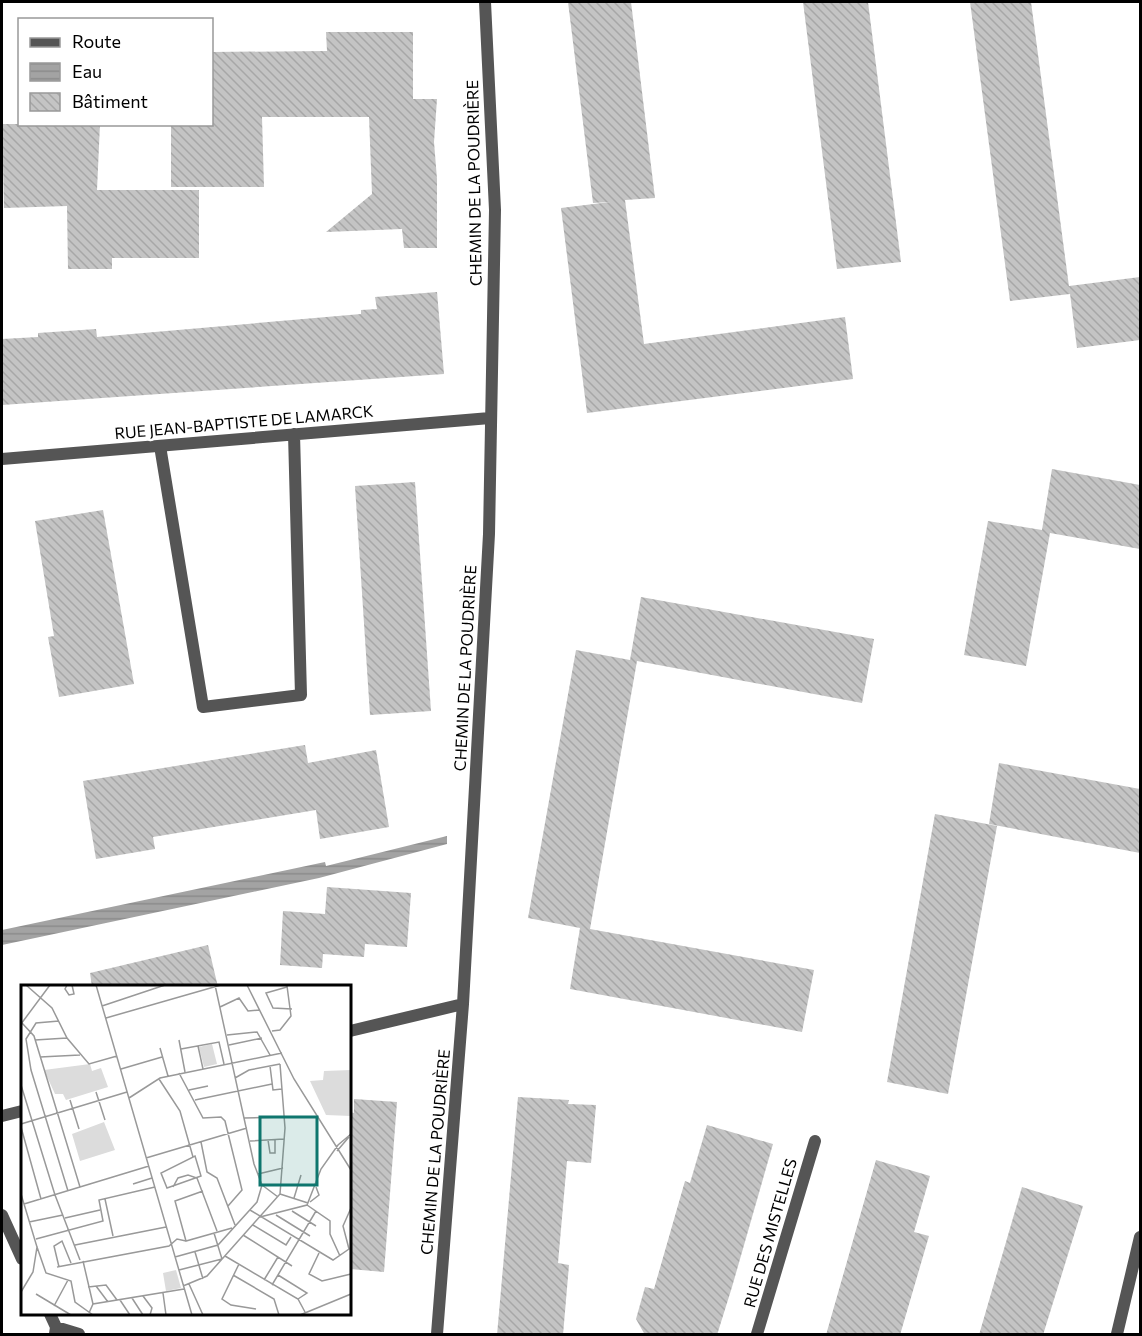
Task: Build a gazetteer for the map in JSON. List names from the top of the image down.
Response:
{
  "streets": {
    "street": ["CHEMIN DE LA POUDRIÈRE", "RUE JEAN-BAPTISTE DE LAMARCK", "RUE DES MISTELLES"]
  },
  "crossings": [
    ["CHEMIN DE LA POUDRIÈRE", "RUE JEAN-BAPTISTE DE LAMARCK"]
  ],
  "legend": ["Route", "Eau", "Bâtiment"]
}
